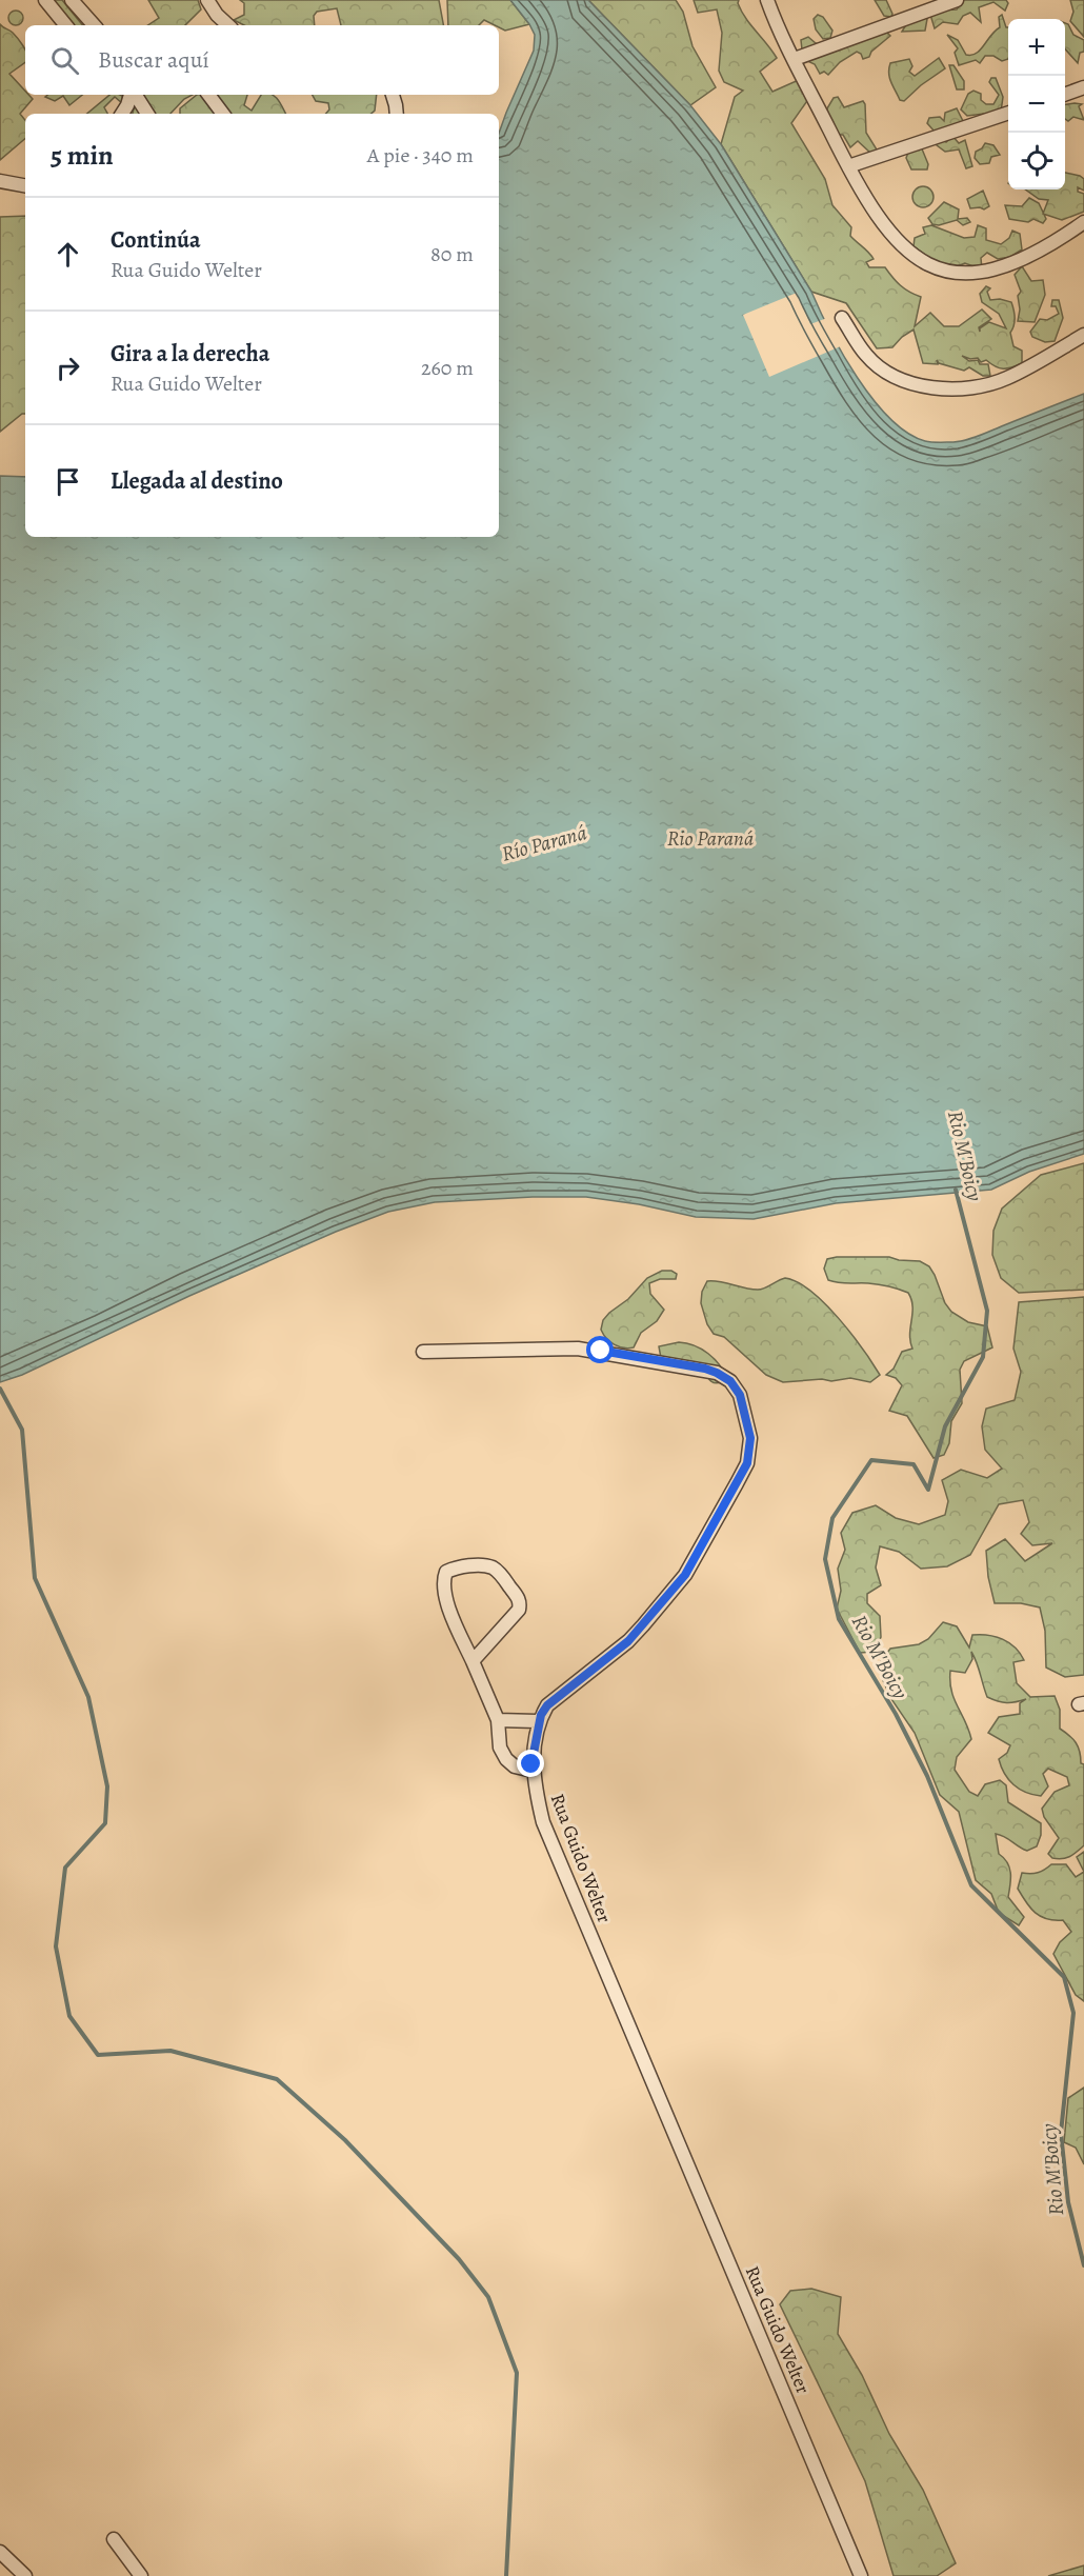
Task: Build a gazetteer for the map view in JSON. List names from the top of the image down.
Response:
{
  "streets": {
    "street": ["Rua Guido Welter"]
  },
  "water": ["Rio Paraná", "Río Paraná", "Rio M'Boicy"],
  "page": {
    "map_buttons": ["+", "−"],
    "search": "Buscar aquí",
    "heading": ["5 min", "A pie · 340 m"],
    "list": [
      ["Continúa", "Rua Guido Welter", "80 m"],
      ["Gira a la derecha", "Rua Guido Welter", "260 m"],
      "Llegada al destino"
    ]
  }
}
